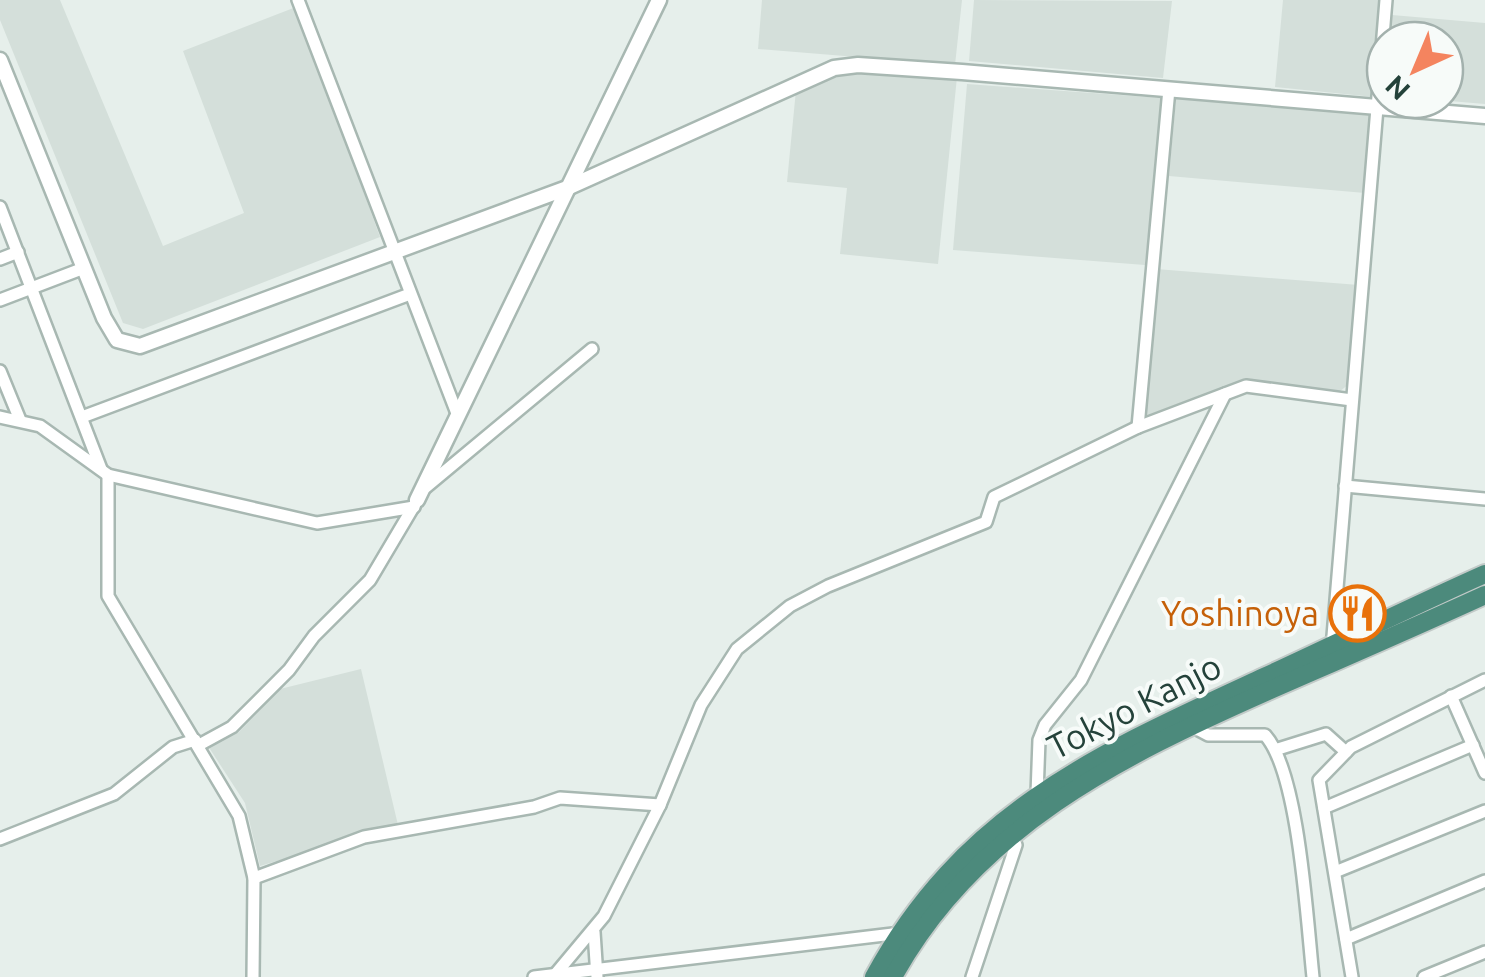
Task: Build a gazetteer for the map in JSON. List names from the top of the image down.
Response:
{
  "streets": {
    "highway": ["Tokyo Kanjo"]
  },
  "places": {
    "restaurant": ["Yoshinoya"]
  },
  "north": "bottom left"
}
